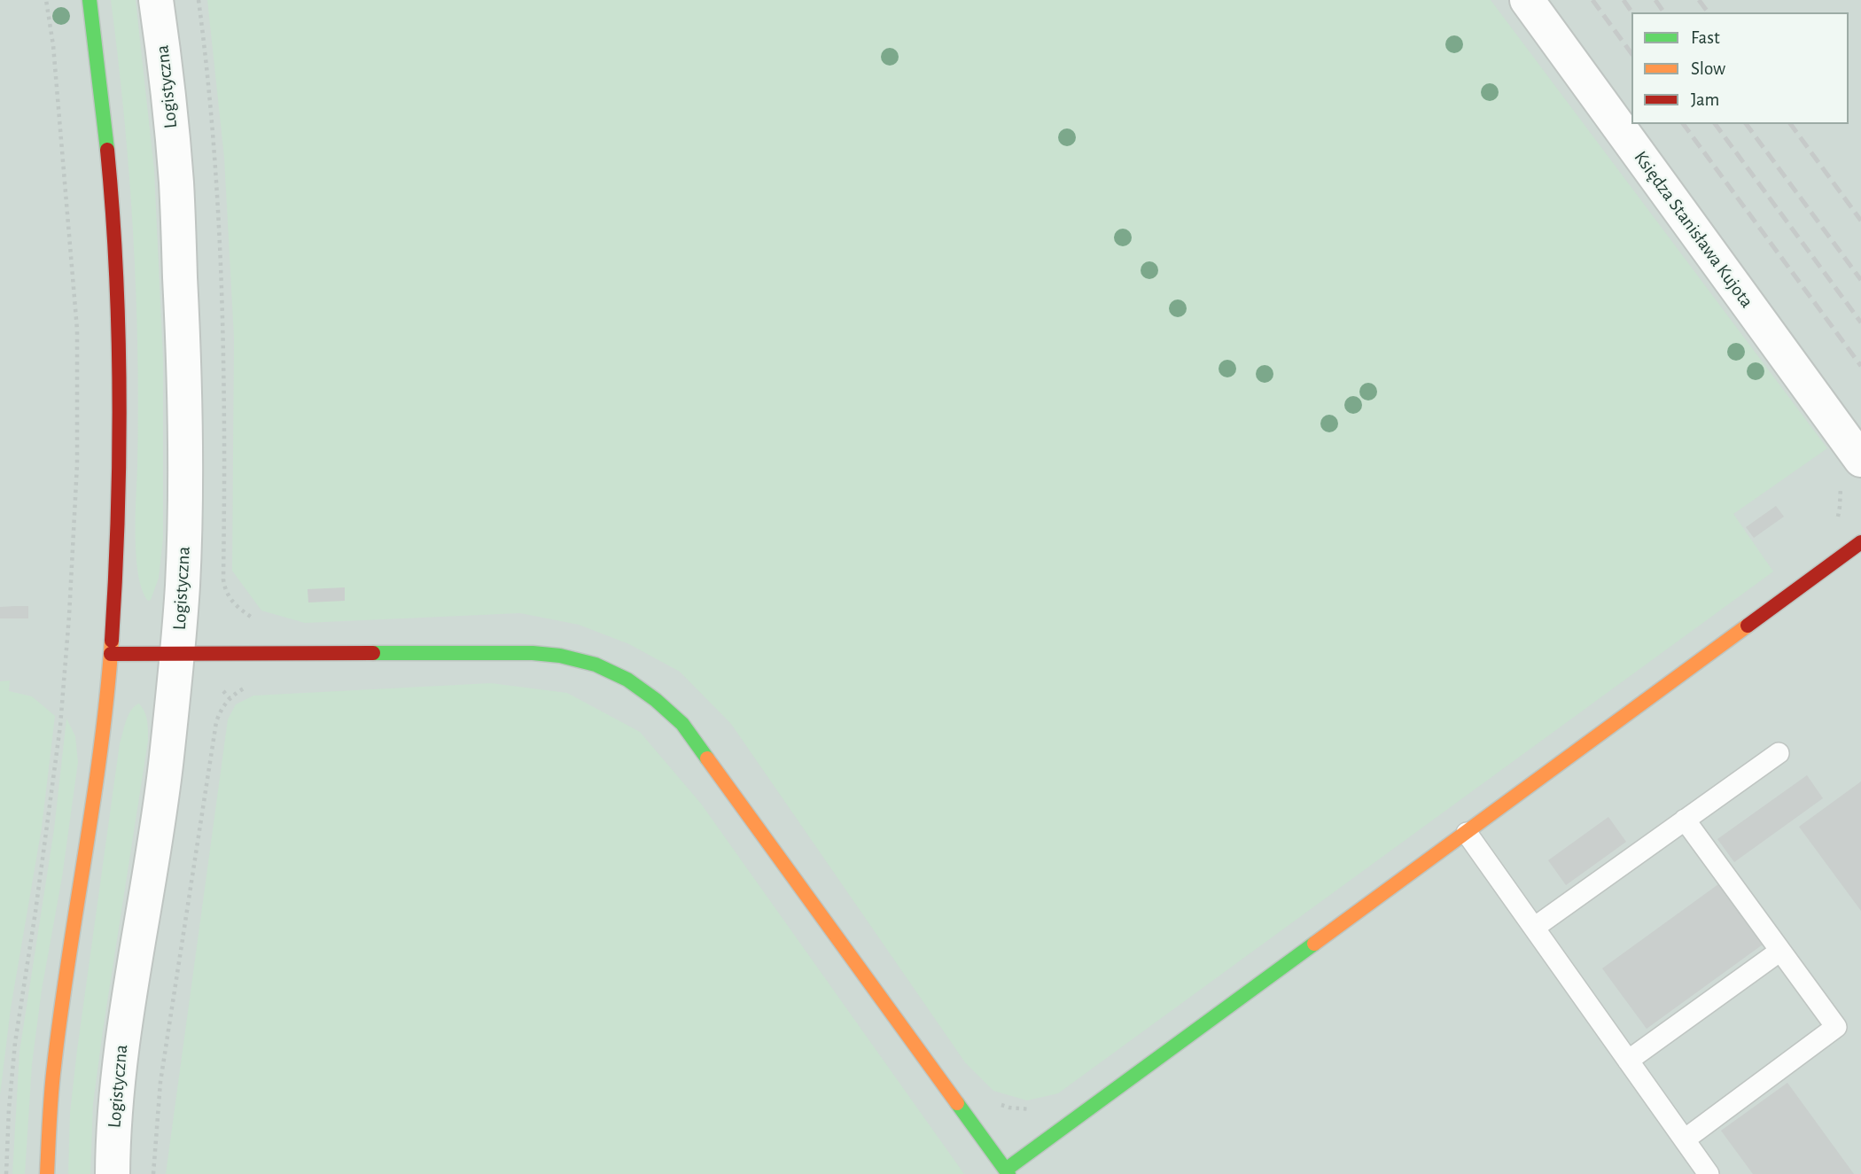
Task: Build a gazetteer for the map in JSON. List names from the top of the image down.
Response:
{
  "streets": {
    "street": ["Logistyczna", "Księdza Stanisława Kujota"]
  },
  "legend": ["Fast", "Slow", "Jam"]
}
